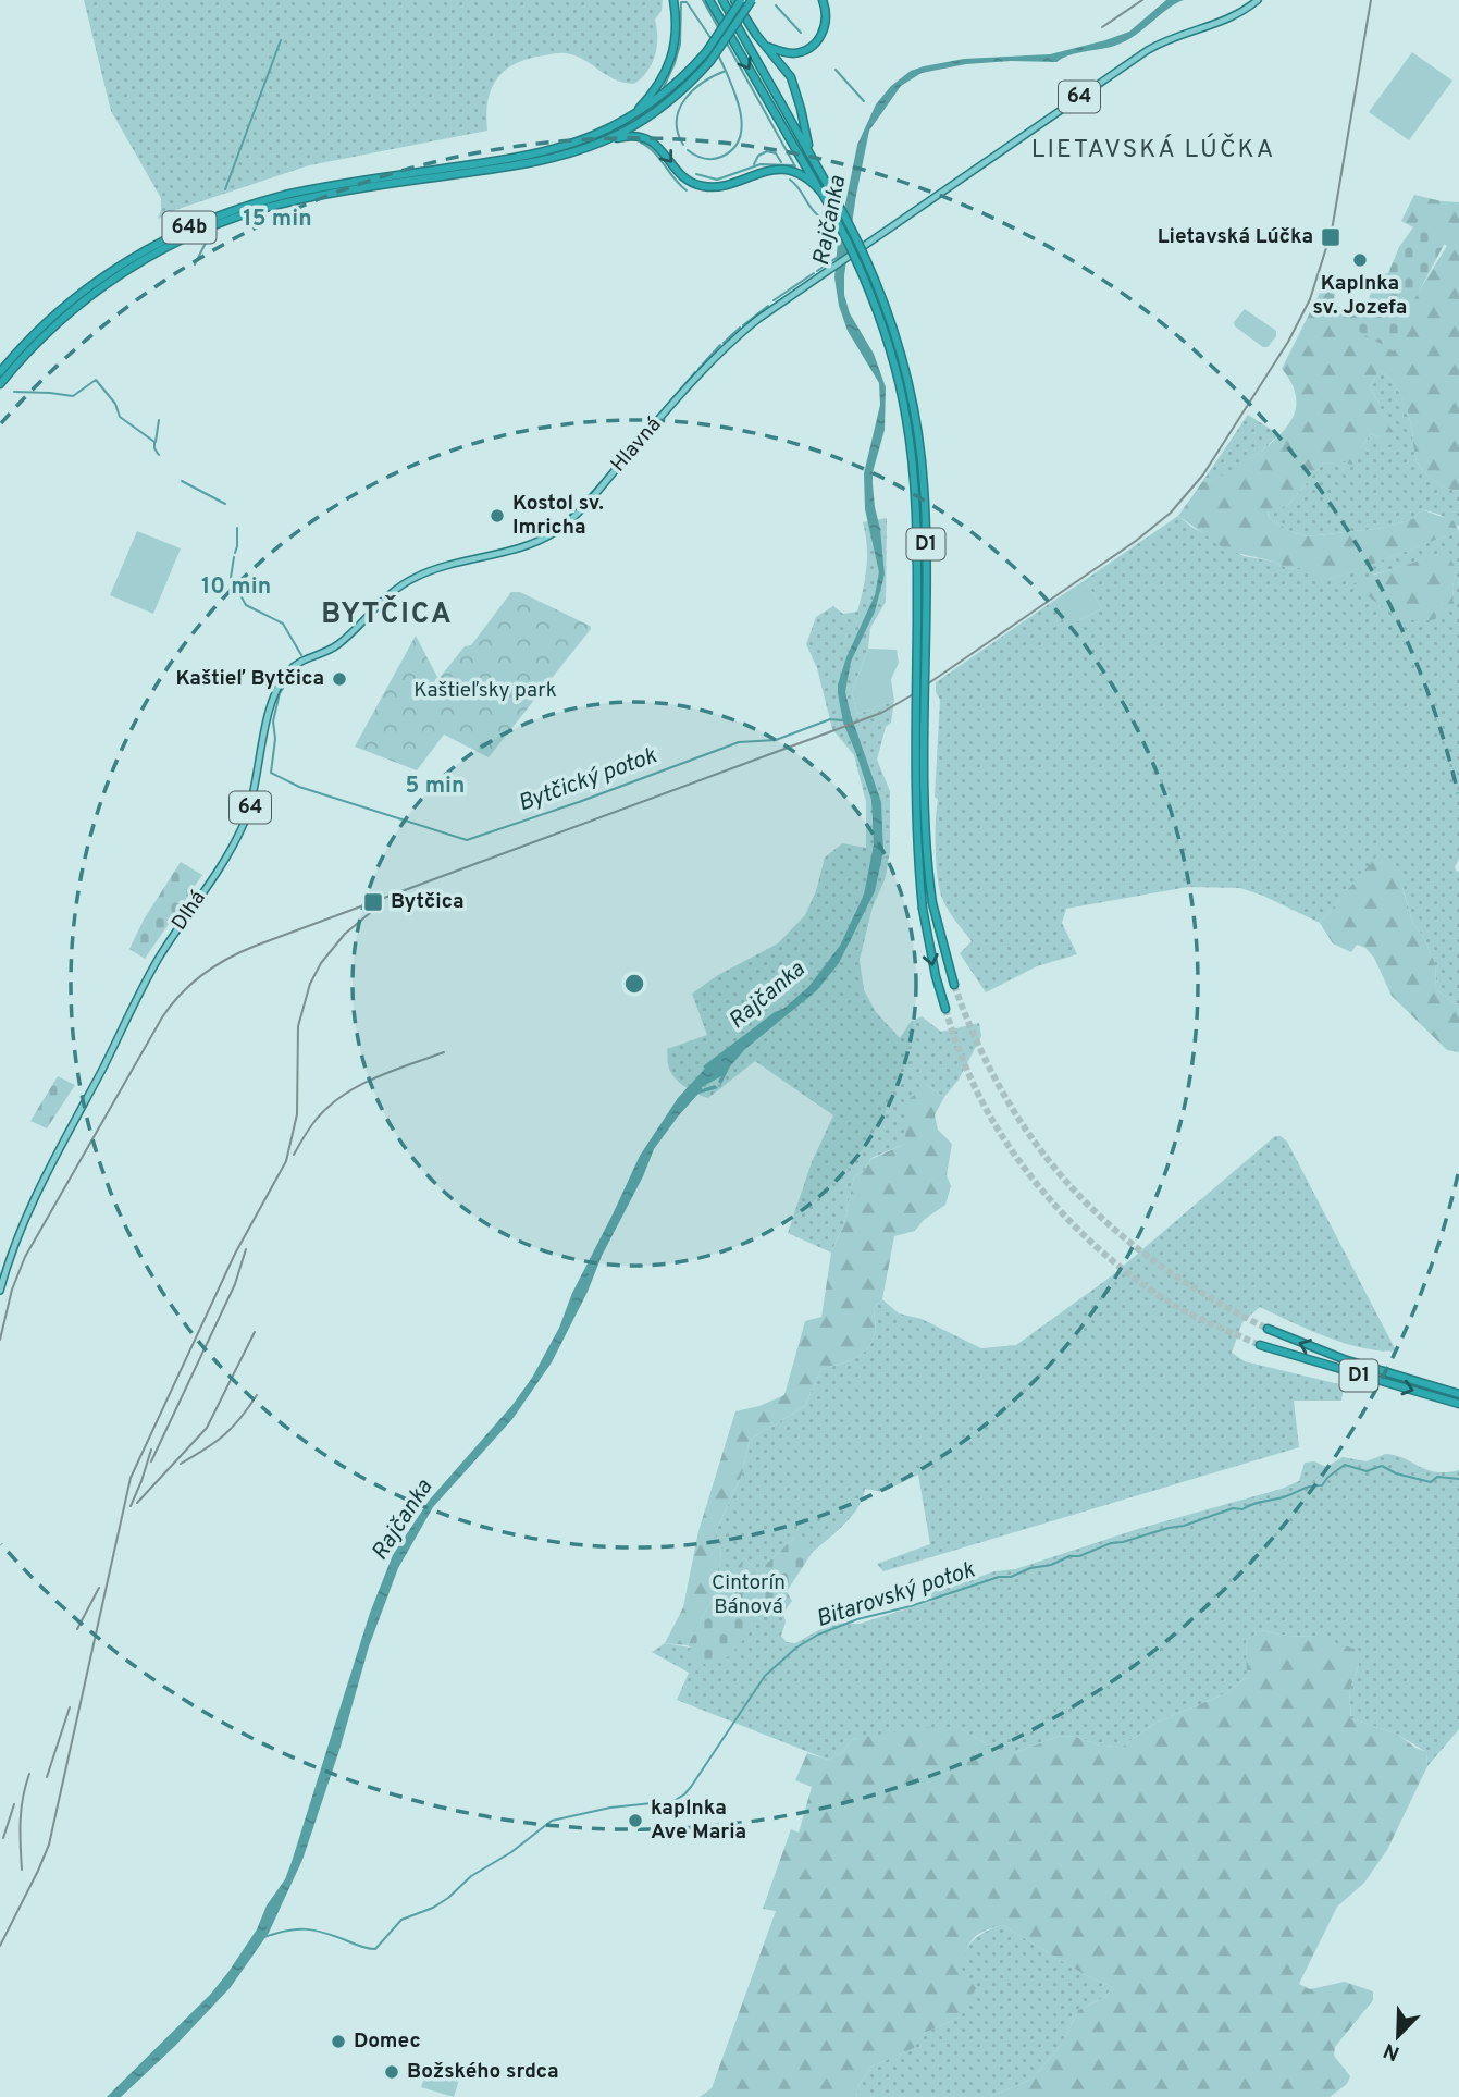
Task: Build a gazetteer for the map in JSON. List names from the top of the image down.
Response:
{
  "streets": {
    "highway": ["64b", "D1"],
    "main road": ["64", "Hlavná", "Dlhá"]
  },
  "crossings": [
    ["Hlavná", "Dlhá"]
  ],
  "districts": ["LIETAVSKÁ LÚČKA", "BYTČICA"],
  "water": ["Rajčanka", "Bytčický potok", "Bitarovský potok"],
  "parks": ["Kaštieľsky park", "Cintorín Bánová"],
  "places": {
    "transit": ["Lietavská Lúčka", "Bytčica"],
    "other": [
      "Kaplnka sv. Jozefa",
      "Kostol sv. Imricha",
      "Kaštieľ Bytčica",
      "kaplnka Ave Maria",
      "Domec",
      "Božského srdca"
    ]
  },
  "north": "bottom left",
  "rings": ["15 min", "10 min", "5 min"]
}
